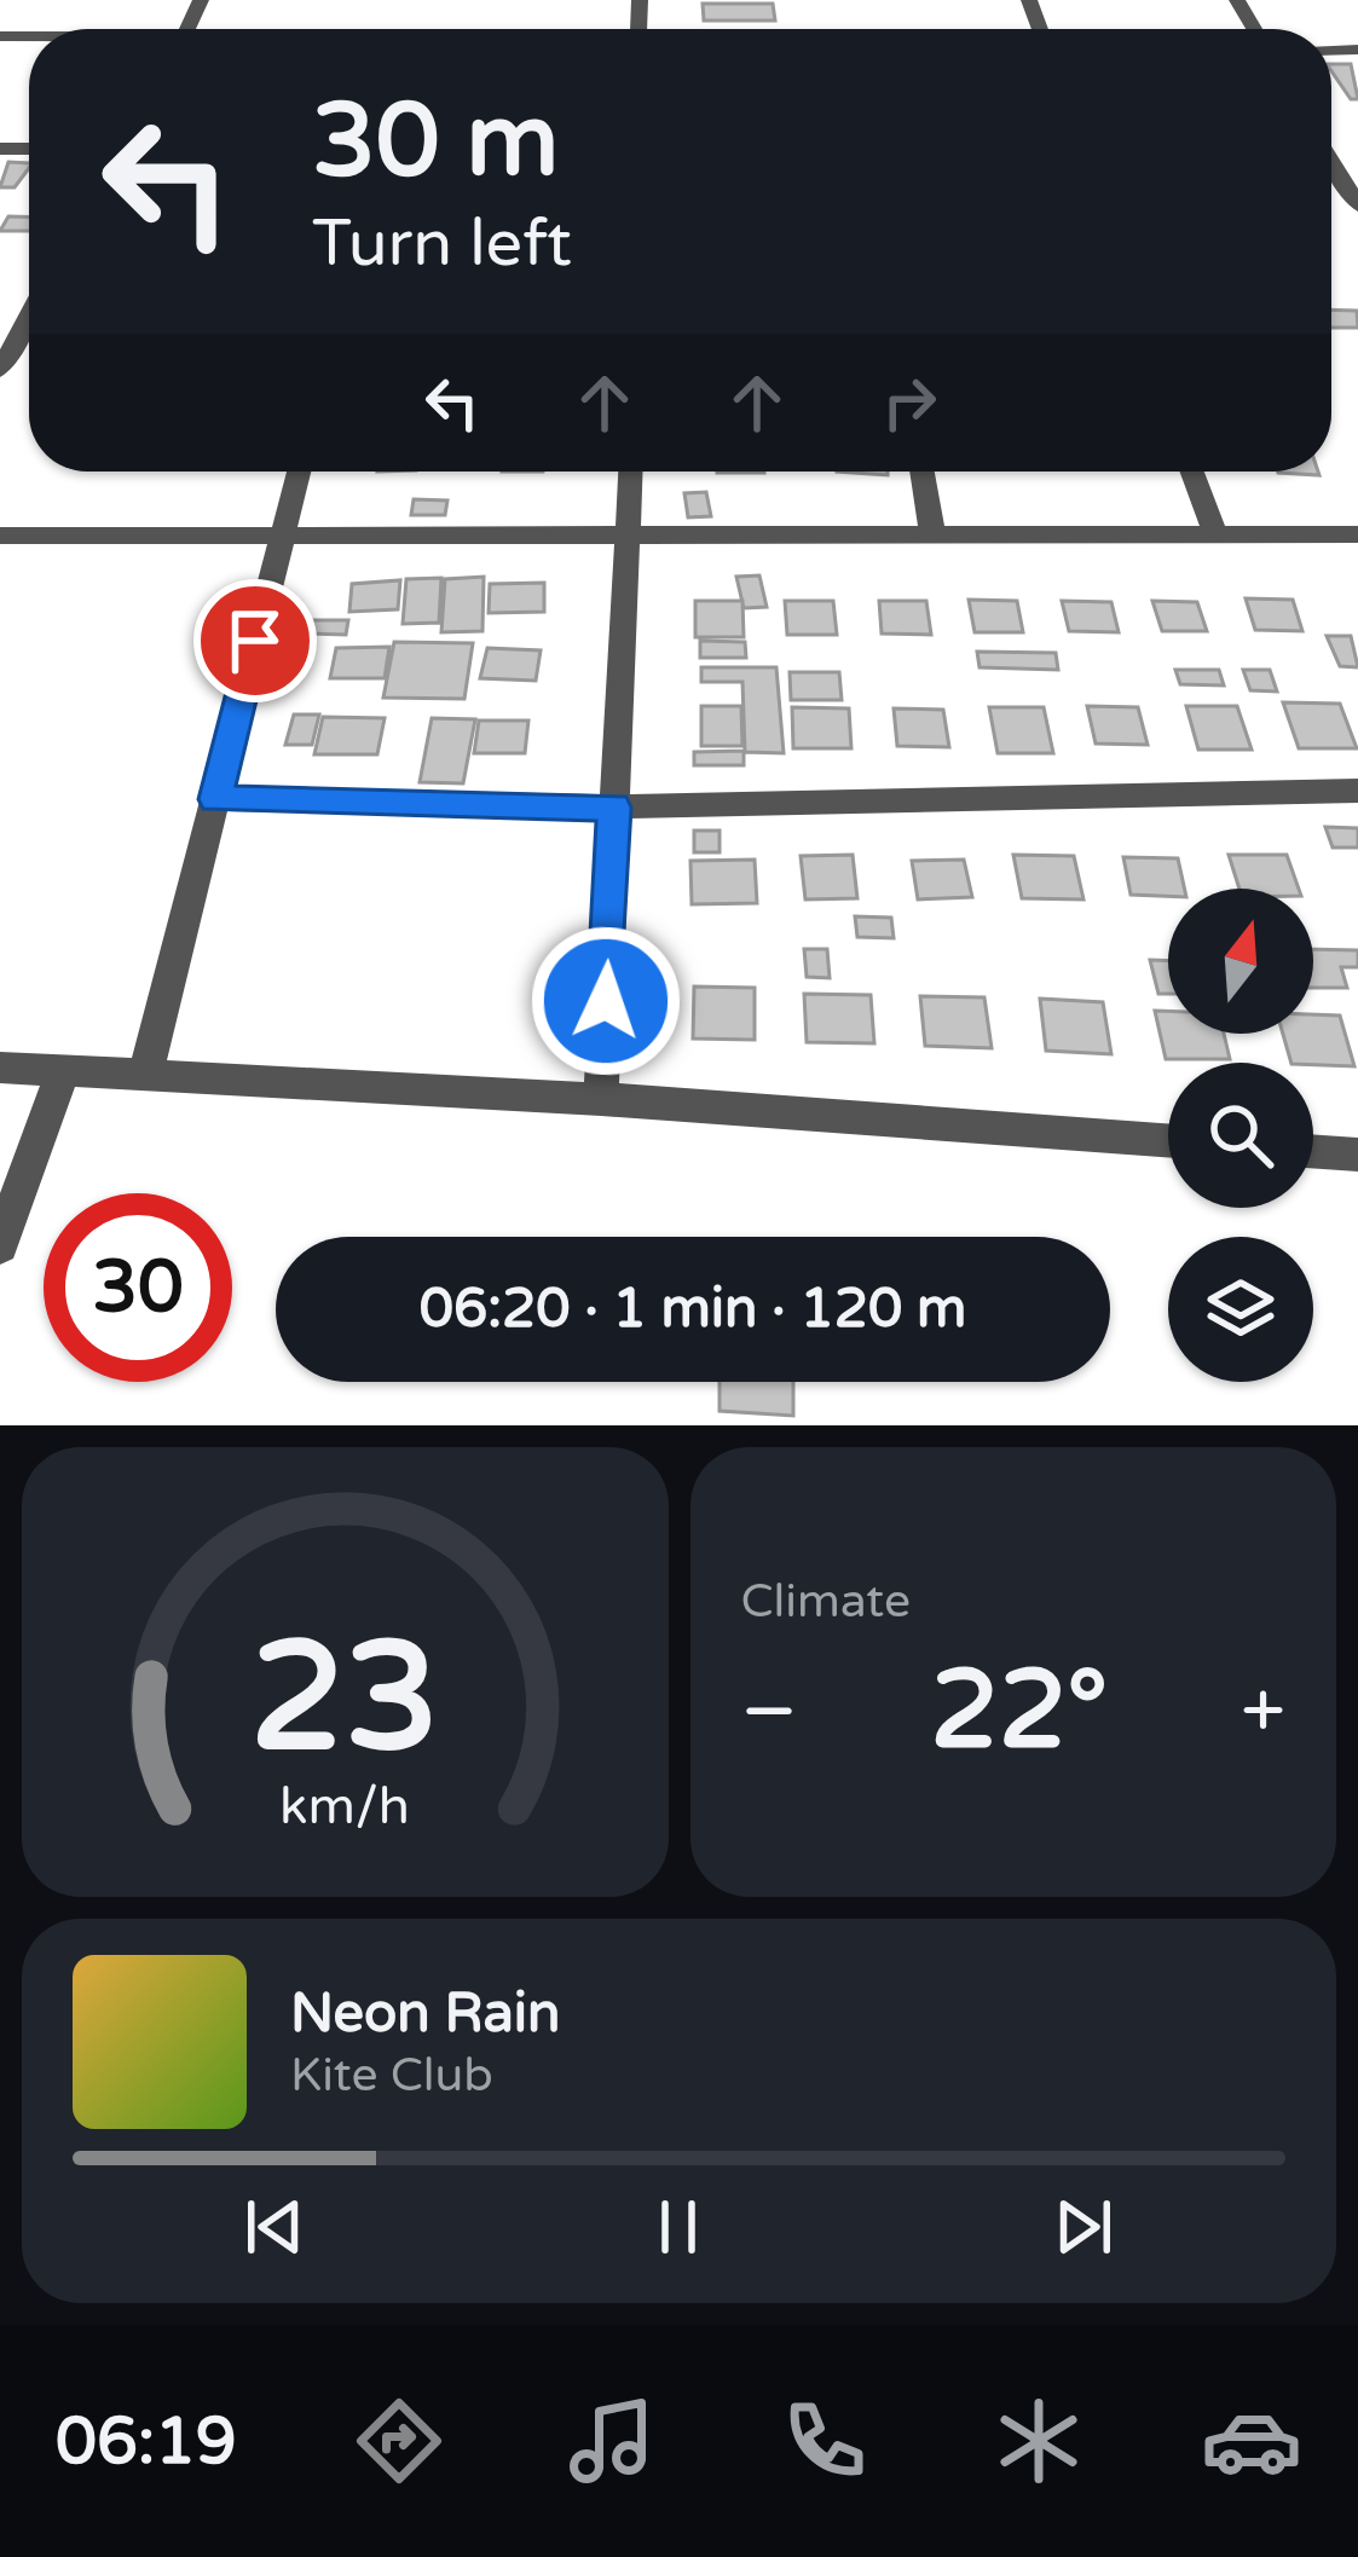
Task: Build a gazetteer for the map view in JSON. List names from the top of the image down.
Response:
{
  "north": "top",
  "page": {
    "turn": ["30 m", "Turn left"],
    "limit": "30",
    "trip": "06:20 · 1 min · 120 m",
    "tile": "Climate",
    "heat": ["−", "22°", "+"],
    "song": ["Neon Rain", "Kite Club"],
    "tabs": "06:19",
    "gauge": ["23", "km/h"]
  }
}
